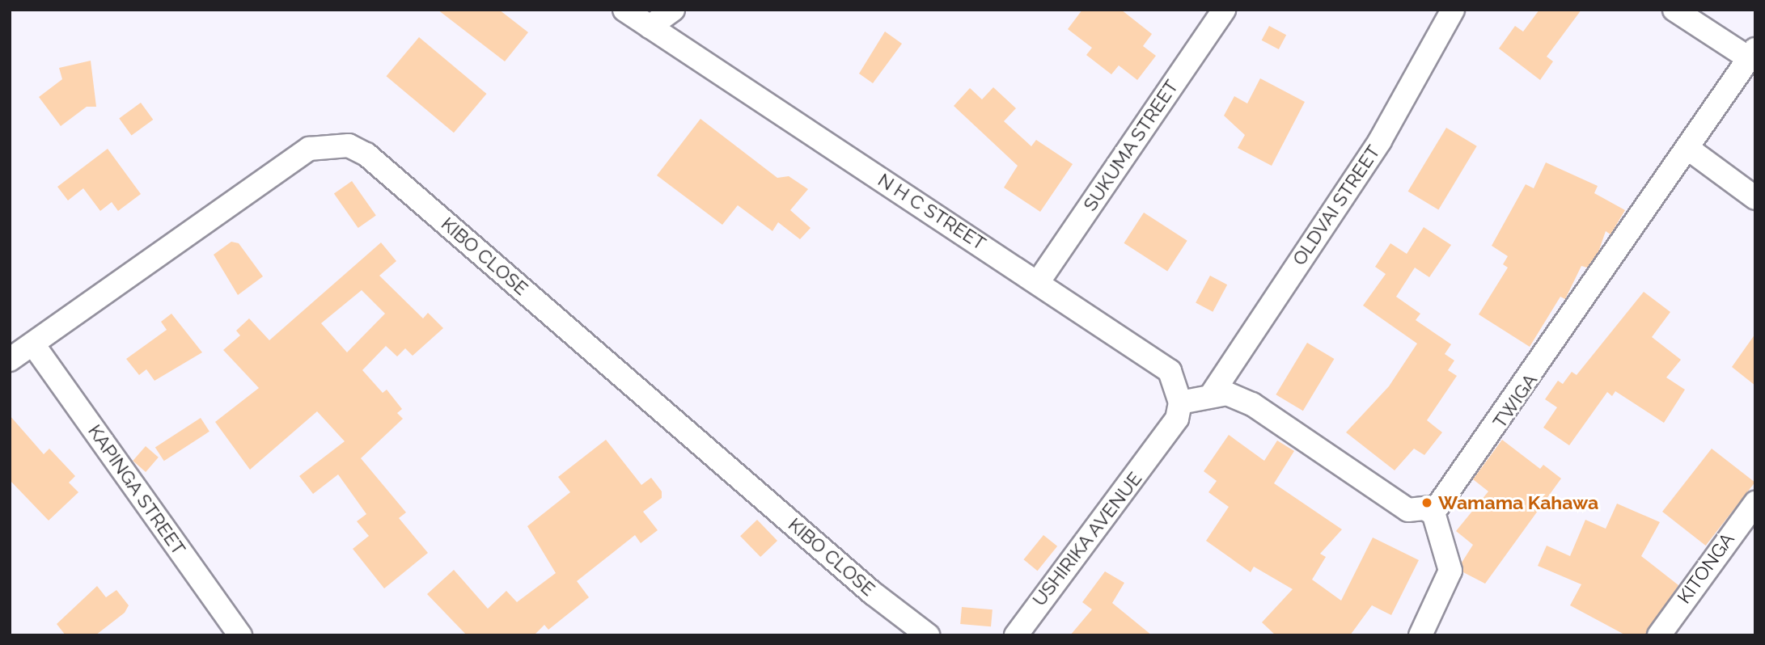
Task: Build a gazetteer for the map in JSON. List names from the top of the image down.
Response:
{
  "streets": {
    "street": [
      "SUKUMA STREET",
      "OLDVAI STREET",
      "N H C STREET",
      "KIBO CLOSE",
      "TWIGA",
      "KAPINGA STREET",
      "USHIRIKA AVENUE",
      "KITONGA"
    ]
  },
  "crossings": [
    ["SUKUMA STREET", "N H C STREET"],
    ["N H C STREET", "USHIRIKA AVENUE"],
    ["KIBO CLOSE", "KAPINGA STREET"]
  ],
  "places": ["Wamama Kahawa"]
}
